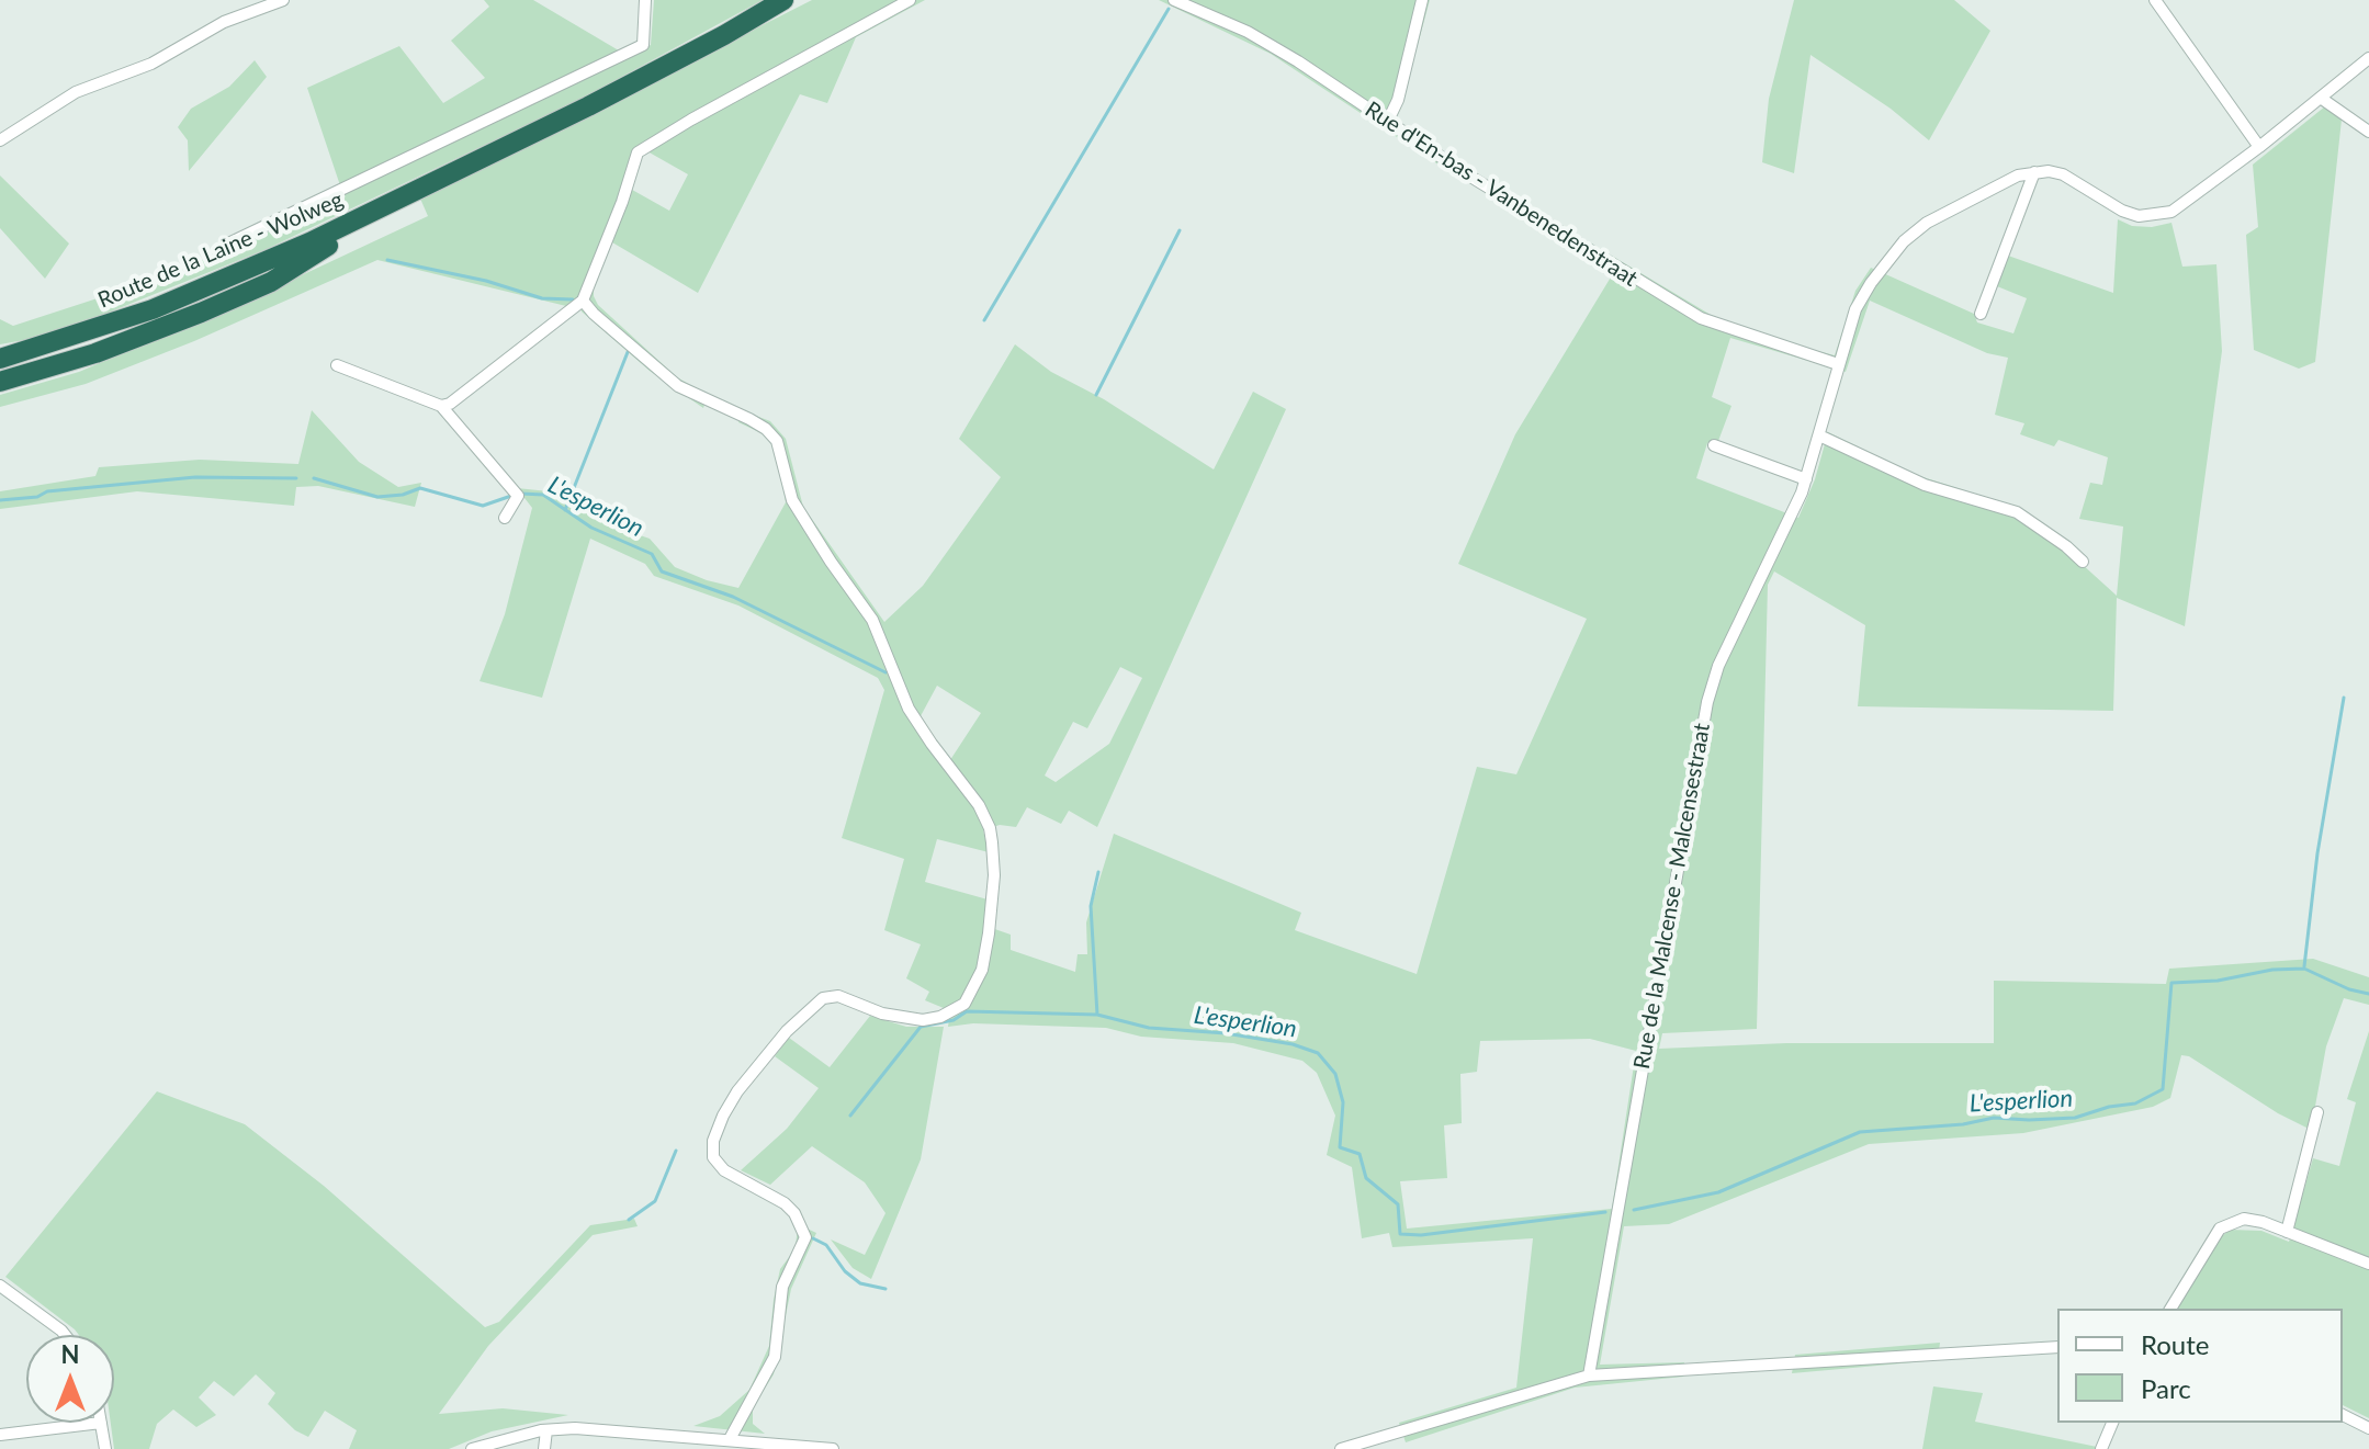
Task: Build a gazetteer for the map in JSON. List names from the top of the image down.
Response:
{
  "streets": {
    "highway": ["Route de la Laine - Wolweg"],
    "street": ["Rue d'En-bas - Vanbenedenstraat", "Rue de la Malcense - Malcensestraat"]
  },
  "crossings": [
    ["Rue d'En-bas - Vanbenedenstraat", "Rue de la Malcense - Malcensestraat"]
  ],
  "water": ["L'esperlion"],
  "legend": ["Route", "Parc"],
  "north": "top"
}
